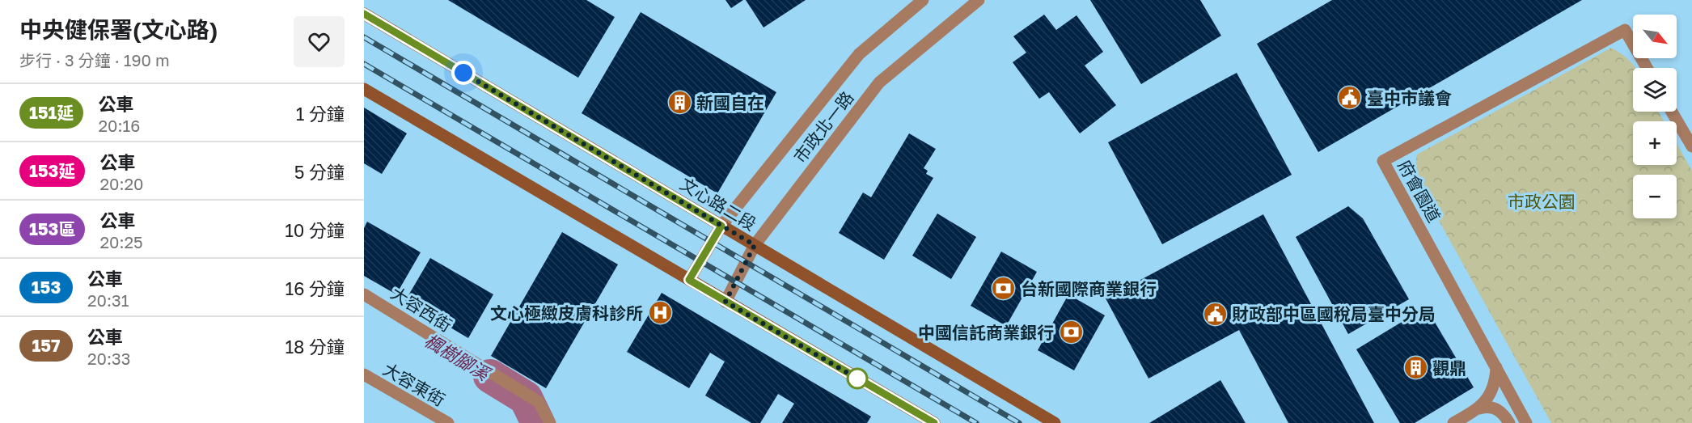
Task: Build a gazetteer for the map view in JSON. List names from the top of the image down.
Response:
{
  "streets": {
    "main road": ["文心路二段"],
    "street": [
      "市政北一路",
      "府會園道",
      "大容西街",
      "大容東街"
    ]
  },
  "crossings": [
    ["市政北一路", "文心路二段"]
  ],
  "water": ["楓樹腳溪"],
  "parks": ["市政公園"],
  "places": {
    "public building": ["臺中市議會", "財政部中區國稅局臺中分局"],
    "building": ["新國自在", "觀鼎"],
    "bank": ["台新國際商業銀行", "中國信託商業銀行"],
    "hospital": ["文心極緻皮膚科診所"]
  },
  "lines": ["bus line 151延"],
  "north": "bottom right",
  "page": {
    "heading": ["中央健保署(文心路)", "步行 · 3 分鐘 · 190 m"],
    "map_buttons": ["+", "−"],
    "list": [
      {
        "mark": "151延",
        "name": "公車",
        "note": "20:16",
        "value": "1 分鐘"
      },
      {
        "mark": "153延",
        "name": "公車",
        "note": "20:20",
        "value": "5 分鐘"
      },
      {
        "mark": "153區",
        "name": "公車",
        "note": "20:25",
        "value": "10 分鐘"
      },
      {
        "mark": "153",
        "name": "公車",
        "note": "20:31",
        "value": "16 分鐘"
      },
      {
        "mark": "157",
        "name": "公車",
        "note": "20:33",
        "value": "18 分鐘"
      }
    ]
  }
}
